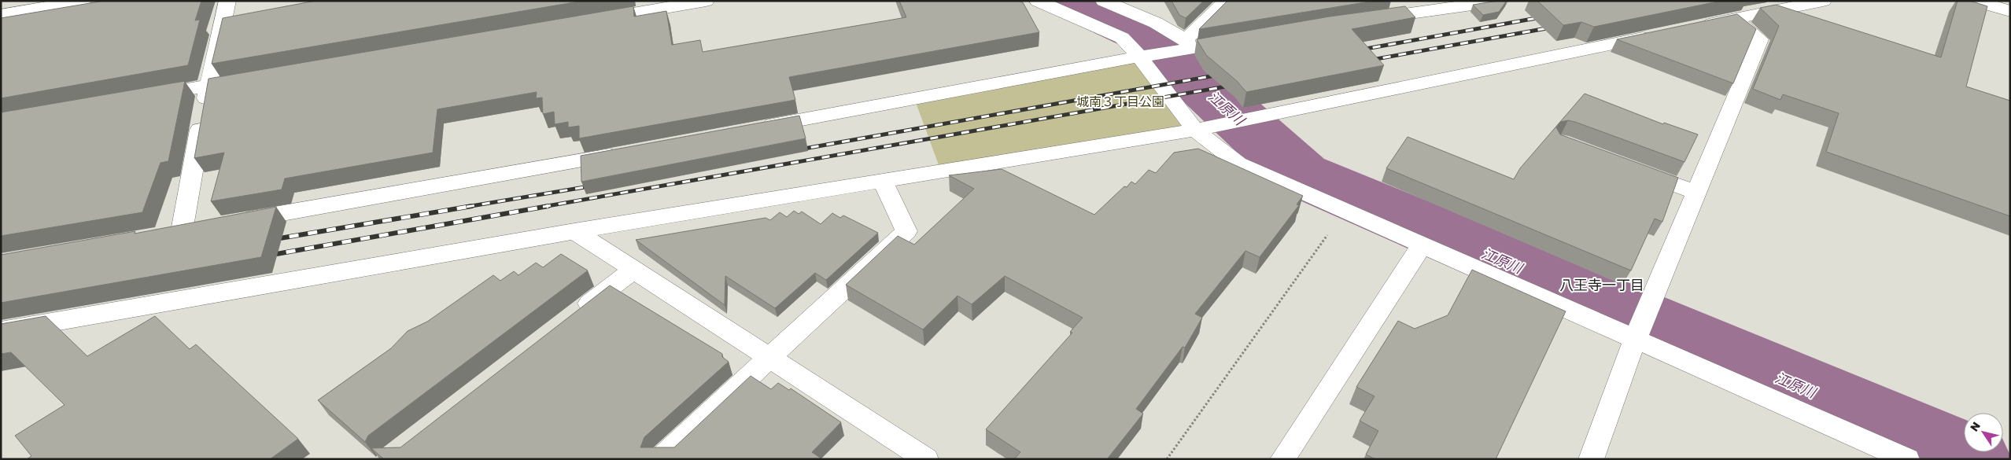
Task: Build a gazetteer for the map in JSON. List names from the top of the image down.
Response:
{
  "districts": ["八王寺一丁目"],
  "water": ["江原川"],
  "parks": ["城南３丁目公園"],
  "north": "top left"
}
